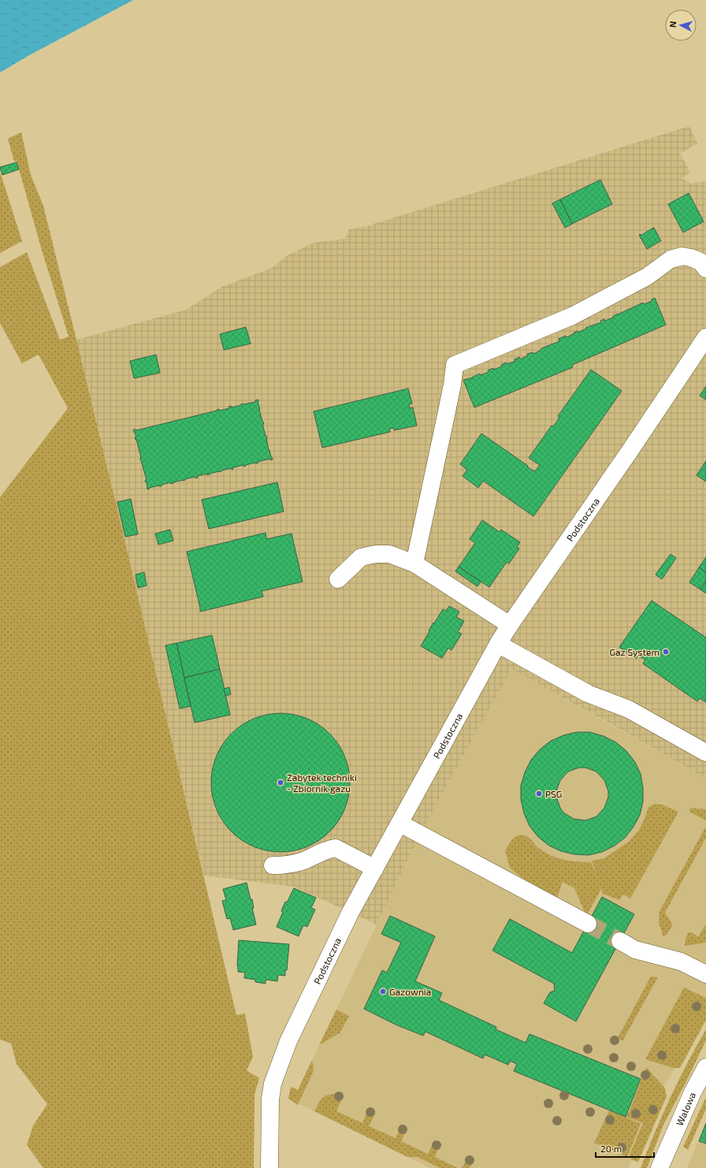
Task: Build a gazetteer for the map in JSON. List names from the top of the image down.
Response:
{
  "streets": {
    "street": ["Podstoczna", "Wałowa"]
  },
  "places": [
    "Gaz System",
    "Zabytek techniki - Zbiornik gazu",
    "PSG",
    "Gazownia"
  ],
  "scale_bar": "20 m",
  "north": "left"
}
